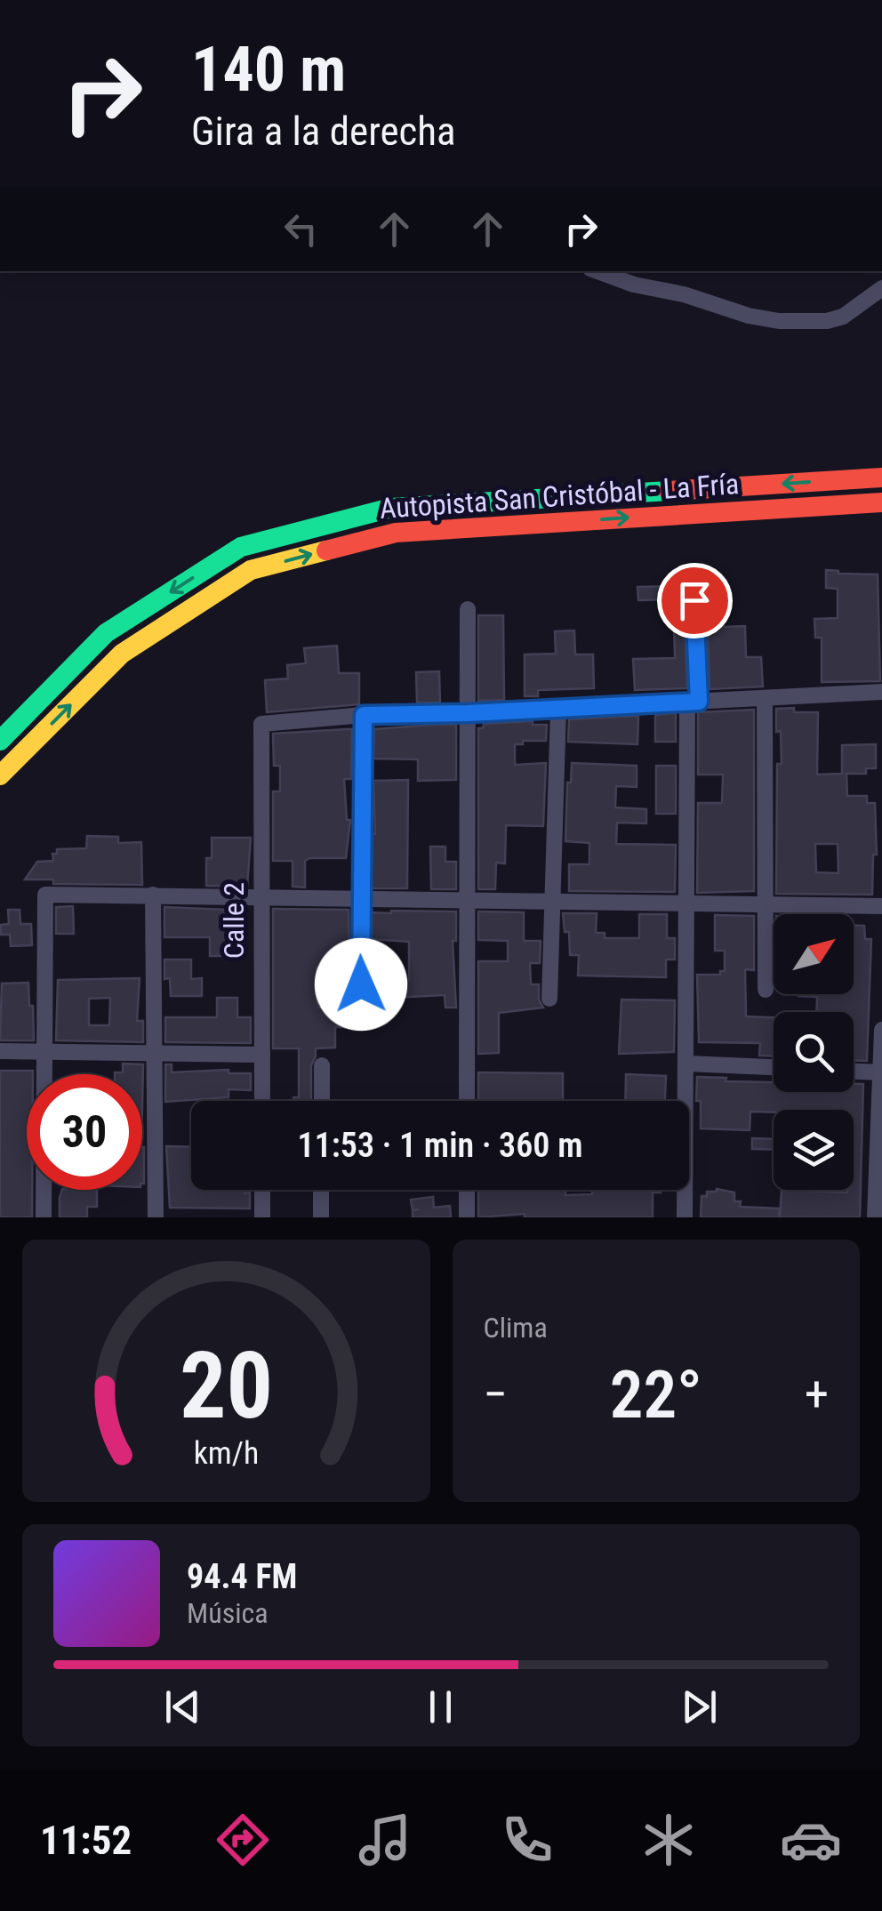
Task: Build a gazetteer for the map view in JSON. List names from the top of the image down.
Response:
{
  "streets": {
    "highway": ["Autopista San Cristóbal - La Fría"],
    "street": ["Calle 2"]
  },
  "north": "top right",
  "page": {
    "turn": ["140 m", "Gira a la derecha"],
    "limit": "30",
    "trip": "11:53 · 1 min · 360 m",
    "tile": "Clima",
    "heat": ["−", "22°", "+"],
    "song": ["94.4 FM", "Música"],
    "tabs": "11:52",
    "gauge": ["20", "km/h"]
  }
}
